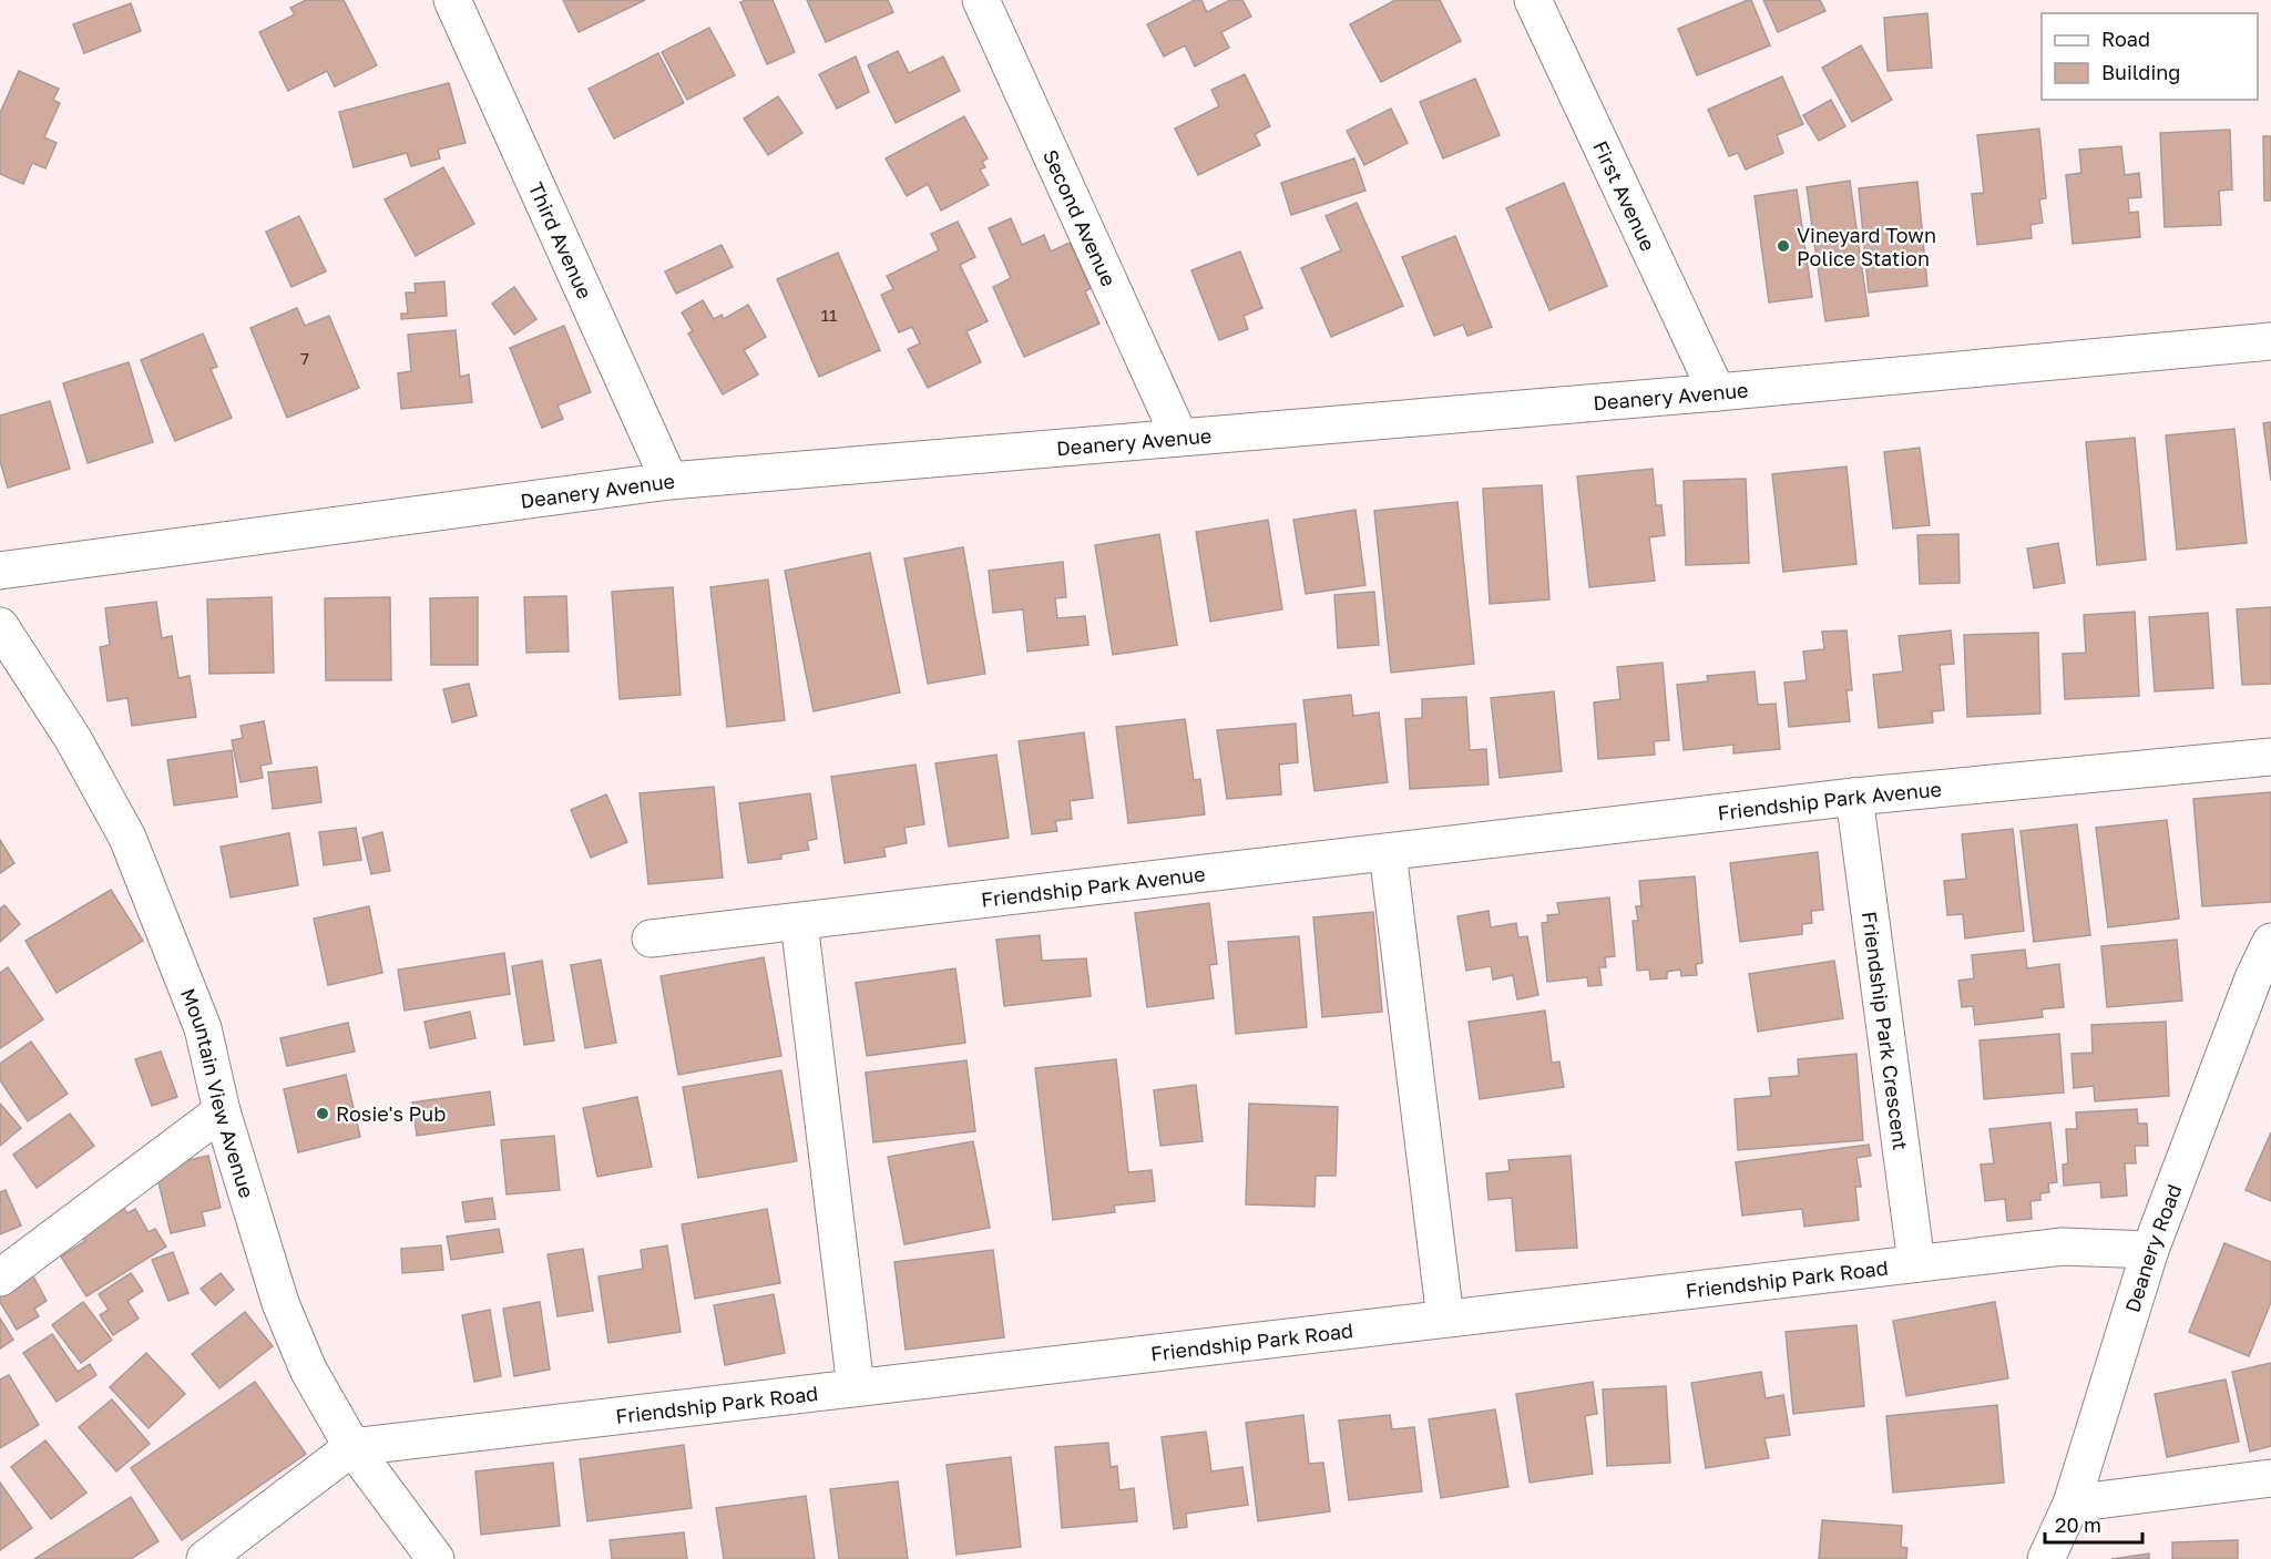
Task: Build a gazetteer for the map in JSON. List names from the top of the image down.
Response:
{
  "streets": {
    "street": [
      "First Avenue",
      "Second Avenue",
      "Third Avenue",
      "Deanery Avenue",
      "Friendship Park Avenue",
      "Friendship Park Crescent",
      "Mountain View Avenue",
      "Deanery Road",
      "Friendship Park Road"
    ]
  },
  "crossings": [
    ["First Avenue", "Deanery Avenue"],
    ["Second Avenue", "Deanery Avenue"],
    ["Third Avenue", "Deanery Avenue"],
    ["Friendship Park Avenue", "Friendship Park Crescent"],
    ["Friendship Park Crescent", "Friendship Park Road"],
    ["Mountain View Avenue", "Friendship Park Road"],
    ["Deanery Road", "Friendship Park Road"]
  ],
  "places": ["Vineyard Town Police Station", "Rosie's Pub"],
  "house_numbers": ["11", "7"],
  "legend": ["Road", "Building"],
  "scale_bar": "20 m"
}
